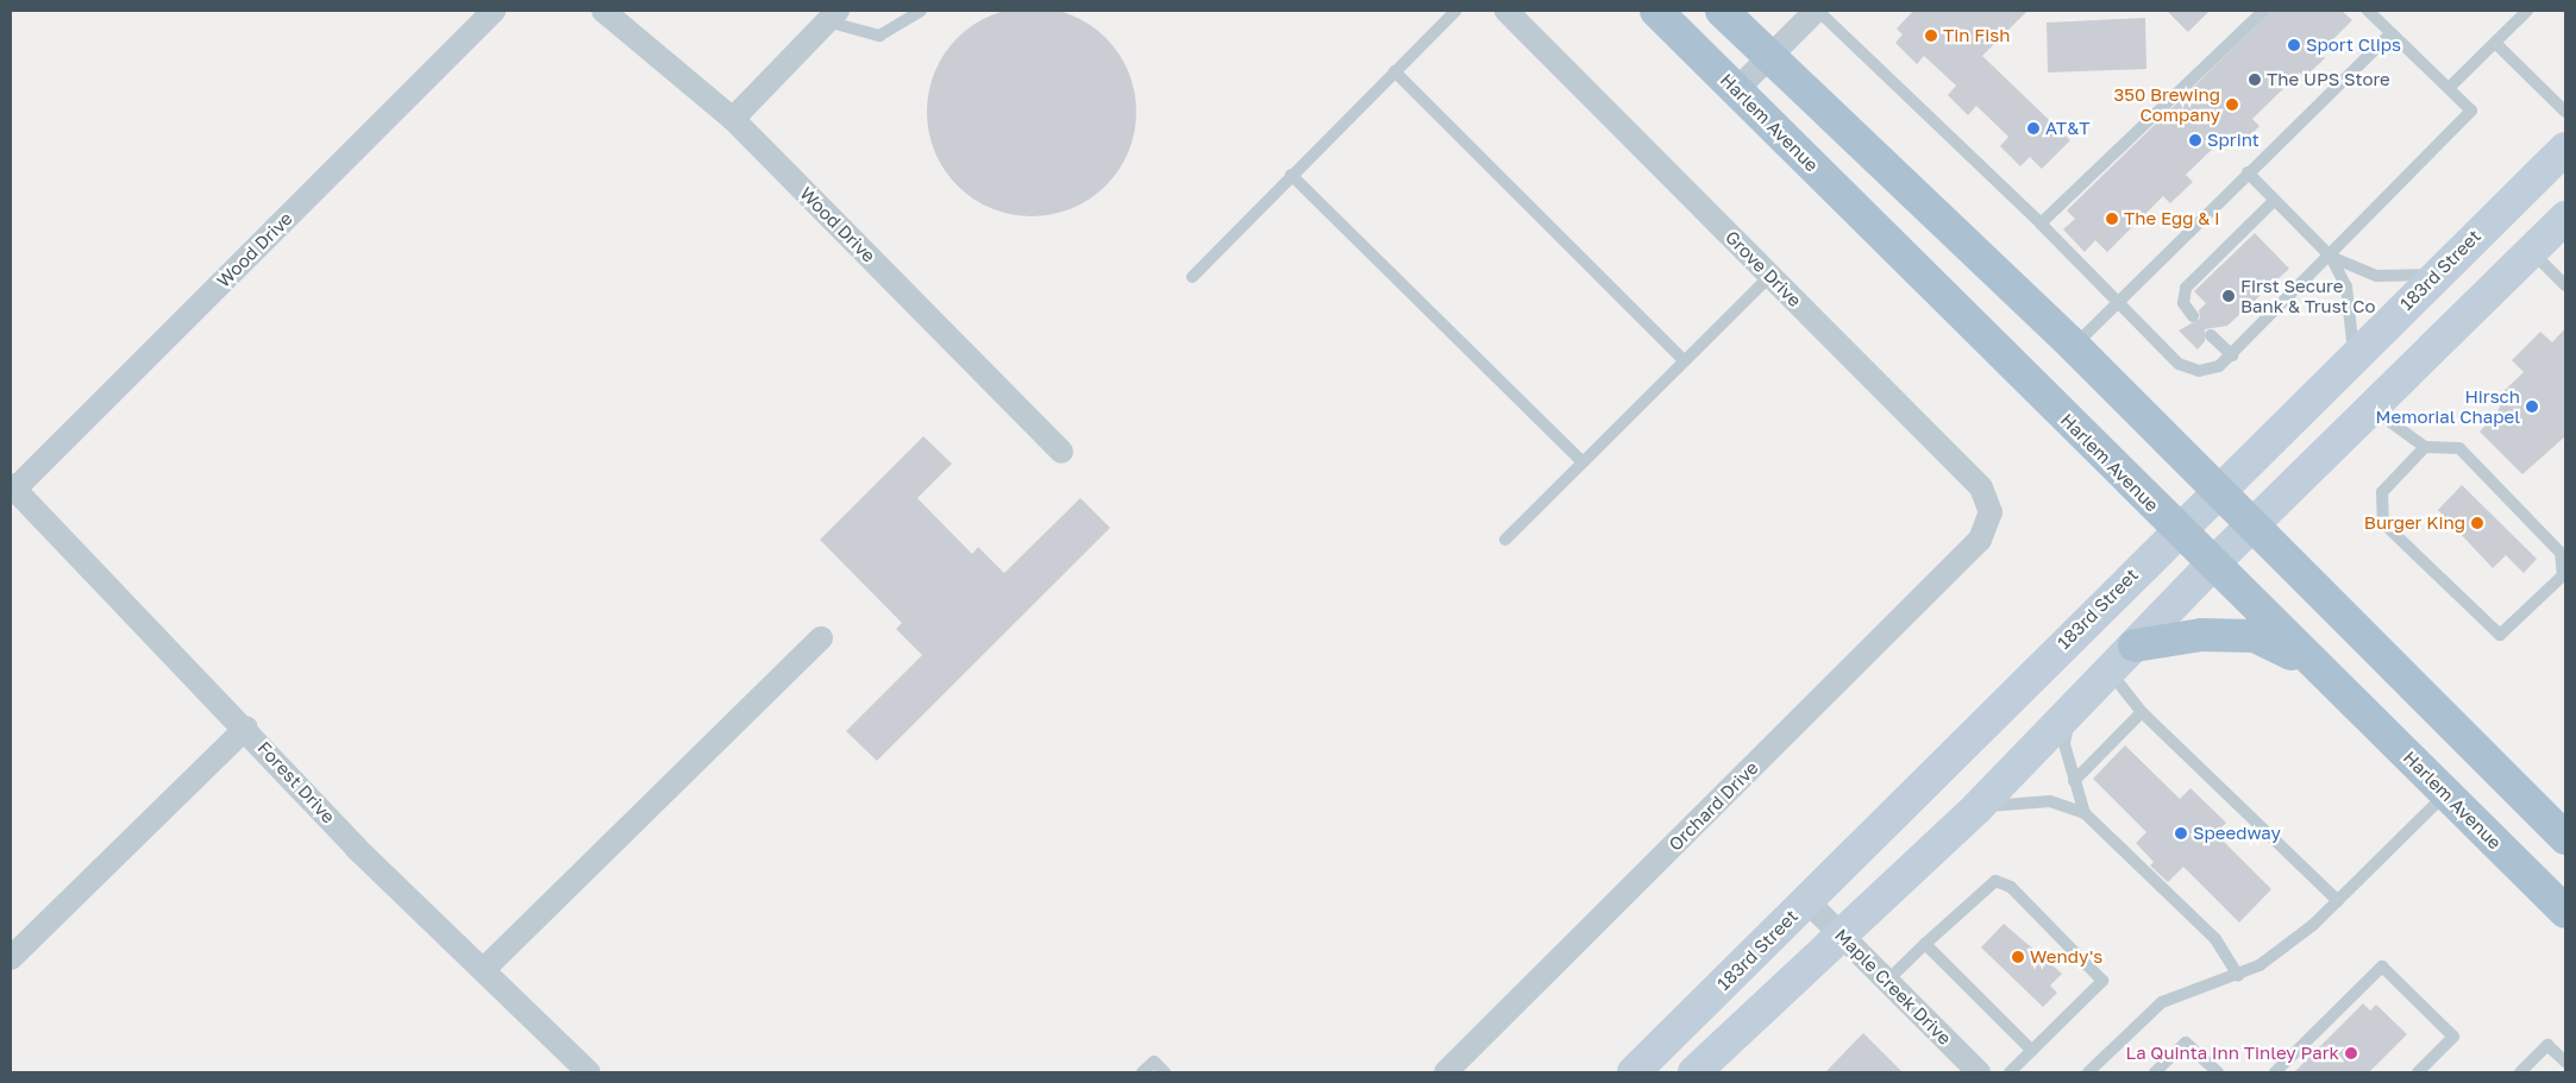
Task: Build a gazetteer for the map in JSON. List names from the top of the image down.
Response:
{
  "streets": {
    "main road": ["Harlem Avenue"],
    "street": [
      "Wood Drive",
      "Grove Drive",
      "183rd Street",
      "Forest Drive",
      "Orchard Drive",
      "Maple Creek Drive"
    ]
  },
  "crossings": [
    ["Harlem Avenue", "183rd Street"],
    ["Wood Drive", "Forest Drive"],
    ["Grove Drive", "Orchard Drive"],
    ["183rd Street", "Maple Creek Drive"]
  ],
  "places": [
    "Tin Fish",
    "Sport Clips",
    "The UPS Store",
    "350 Brewing Company",
    "AT&T",
    "Sprint",
    "The Egg & I",
    "First Secure Bank & Trust Co",
    "Hirsch Memorial Chapel",
    "Burger King",
    "Speedway",
    "Wendy's",
    "La Quinta Inn Tinley Park"
  ]
}
